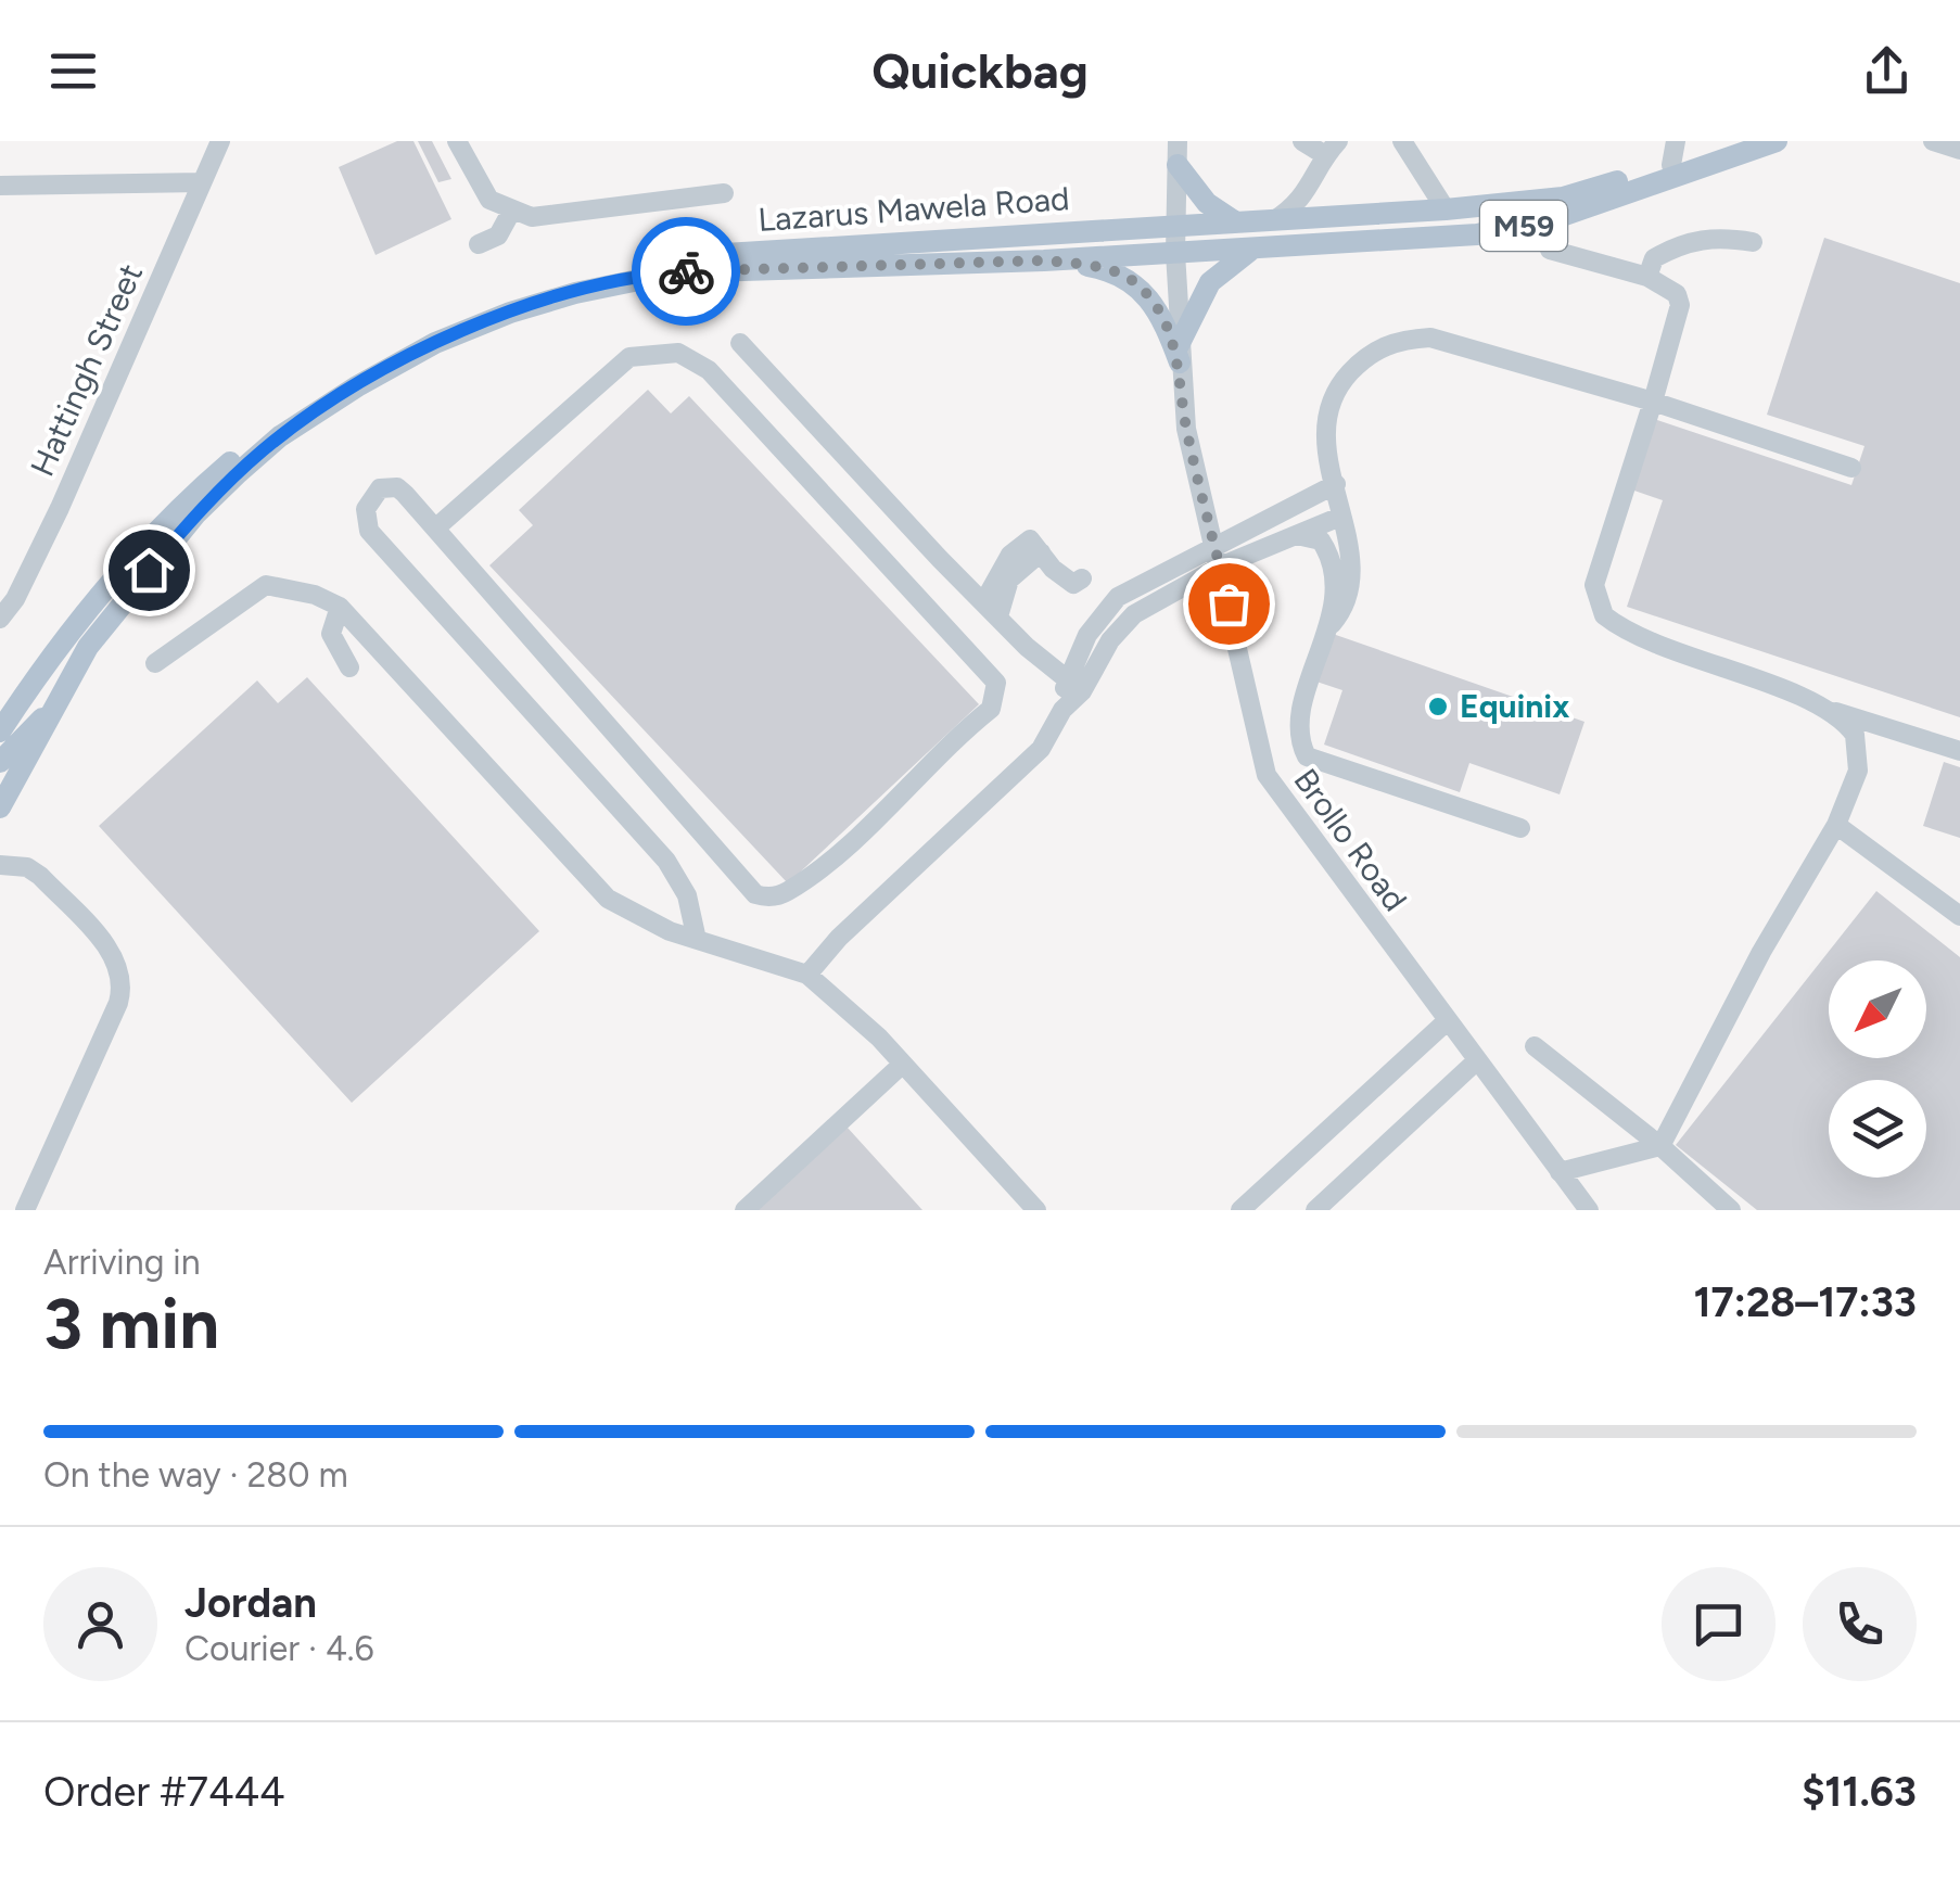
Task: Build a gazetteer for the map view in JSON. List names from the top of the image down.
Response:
{
  "streets": {
    "main road": ["Lazarus Mawela Road", "M59"],
    "street": ["Hattingh Street", "Brollo Road"]
  },
  "crossings": [
    ["Lazarus Mawela Road", "M59"],
    ["Lazarus Mawela Road", "Brollo Road"],
    ["M59", "Brollo Road"]
  ],
  "places": ["Equinix"],
  "north": "bottom left",
  "page": {
    "header": "Quickbag",
    "heading": ["3 min", "Arriving in", "17:28–17:33"],
    "panel": [
      "Jordan",
      "Courier · 4.6",
      "Order #7444",
      "$11.63"
    ],
    "bar": "On the way · 280 m"
  }
}
